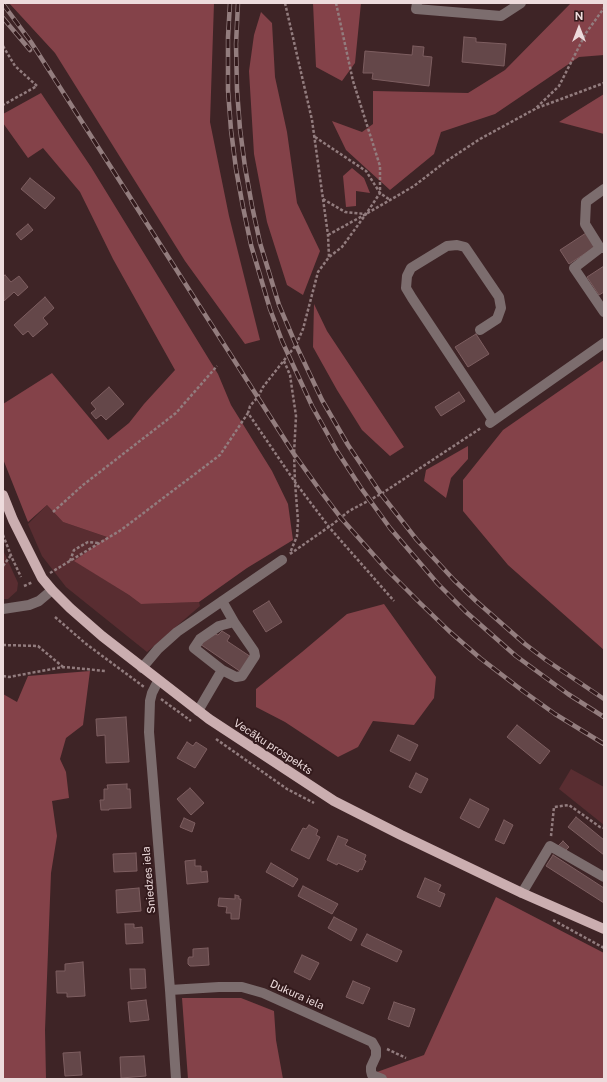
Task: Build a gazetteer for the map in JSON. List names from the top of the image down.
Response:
{
  "streets": {
    "main road": ["Vecāķu prospekts"],
    "street": ["Sniedzes iela", "Dukura iela"]
  },
  "crossings": [
    ["Vecāķu prospekts", "Sniedzes iela"],
    ["Sniedzes iela", "Dukura iela"]
  ],
  "north": "top"
}
